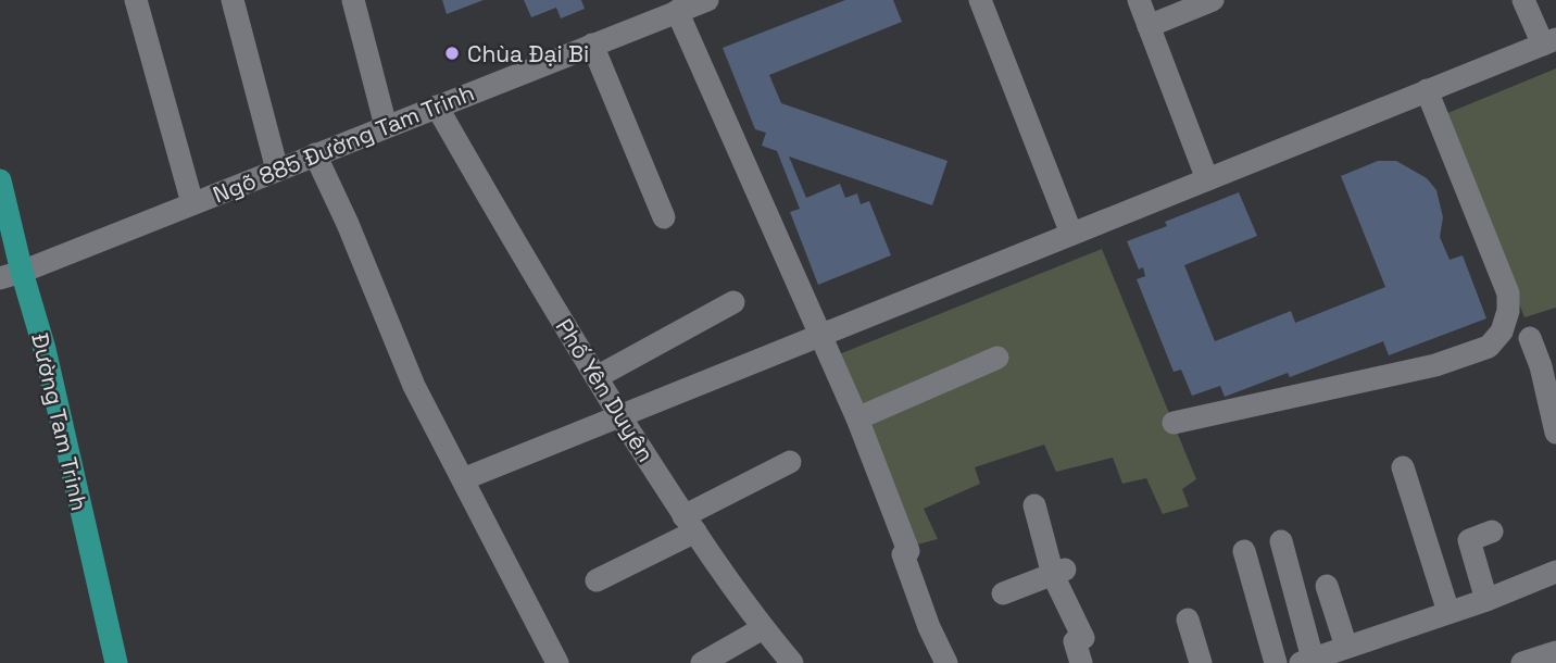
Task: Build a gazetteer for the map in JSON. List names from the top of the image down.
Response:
{
  "streets": {
    "main road": ["Đường Tam Trinh"],
    "street": ["Ngõ 885 Đường Tam Trinh", "Phố Yên Duyên"]
  },
  "crossings": [
    ["Ngõ 885 Đường Tam Trinh", "Phố Yên Duyên"],
    ["Ngõ 885 Đường Tam Trinh", "Đường Tam Trinh"]
  ],
  "places": ["Chùa Đại Bi"]
}
